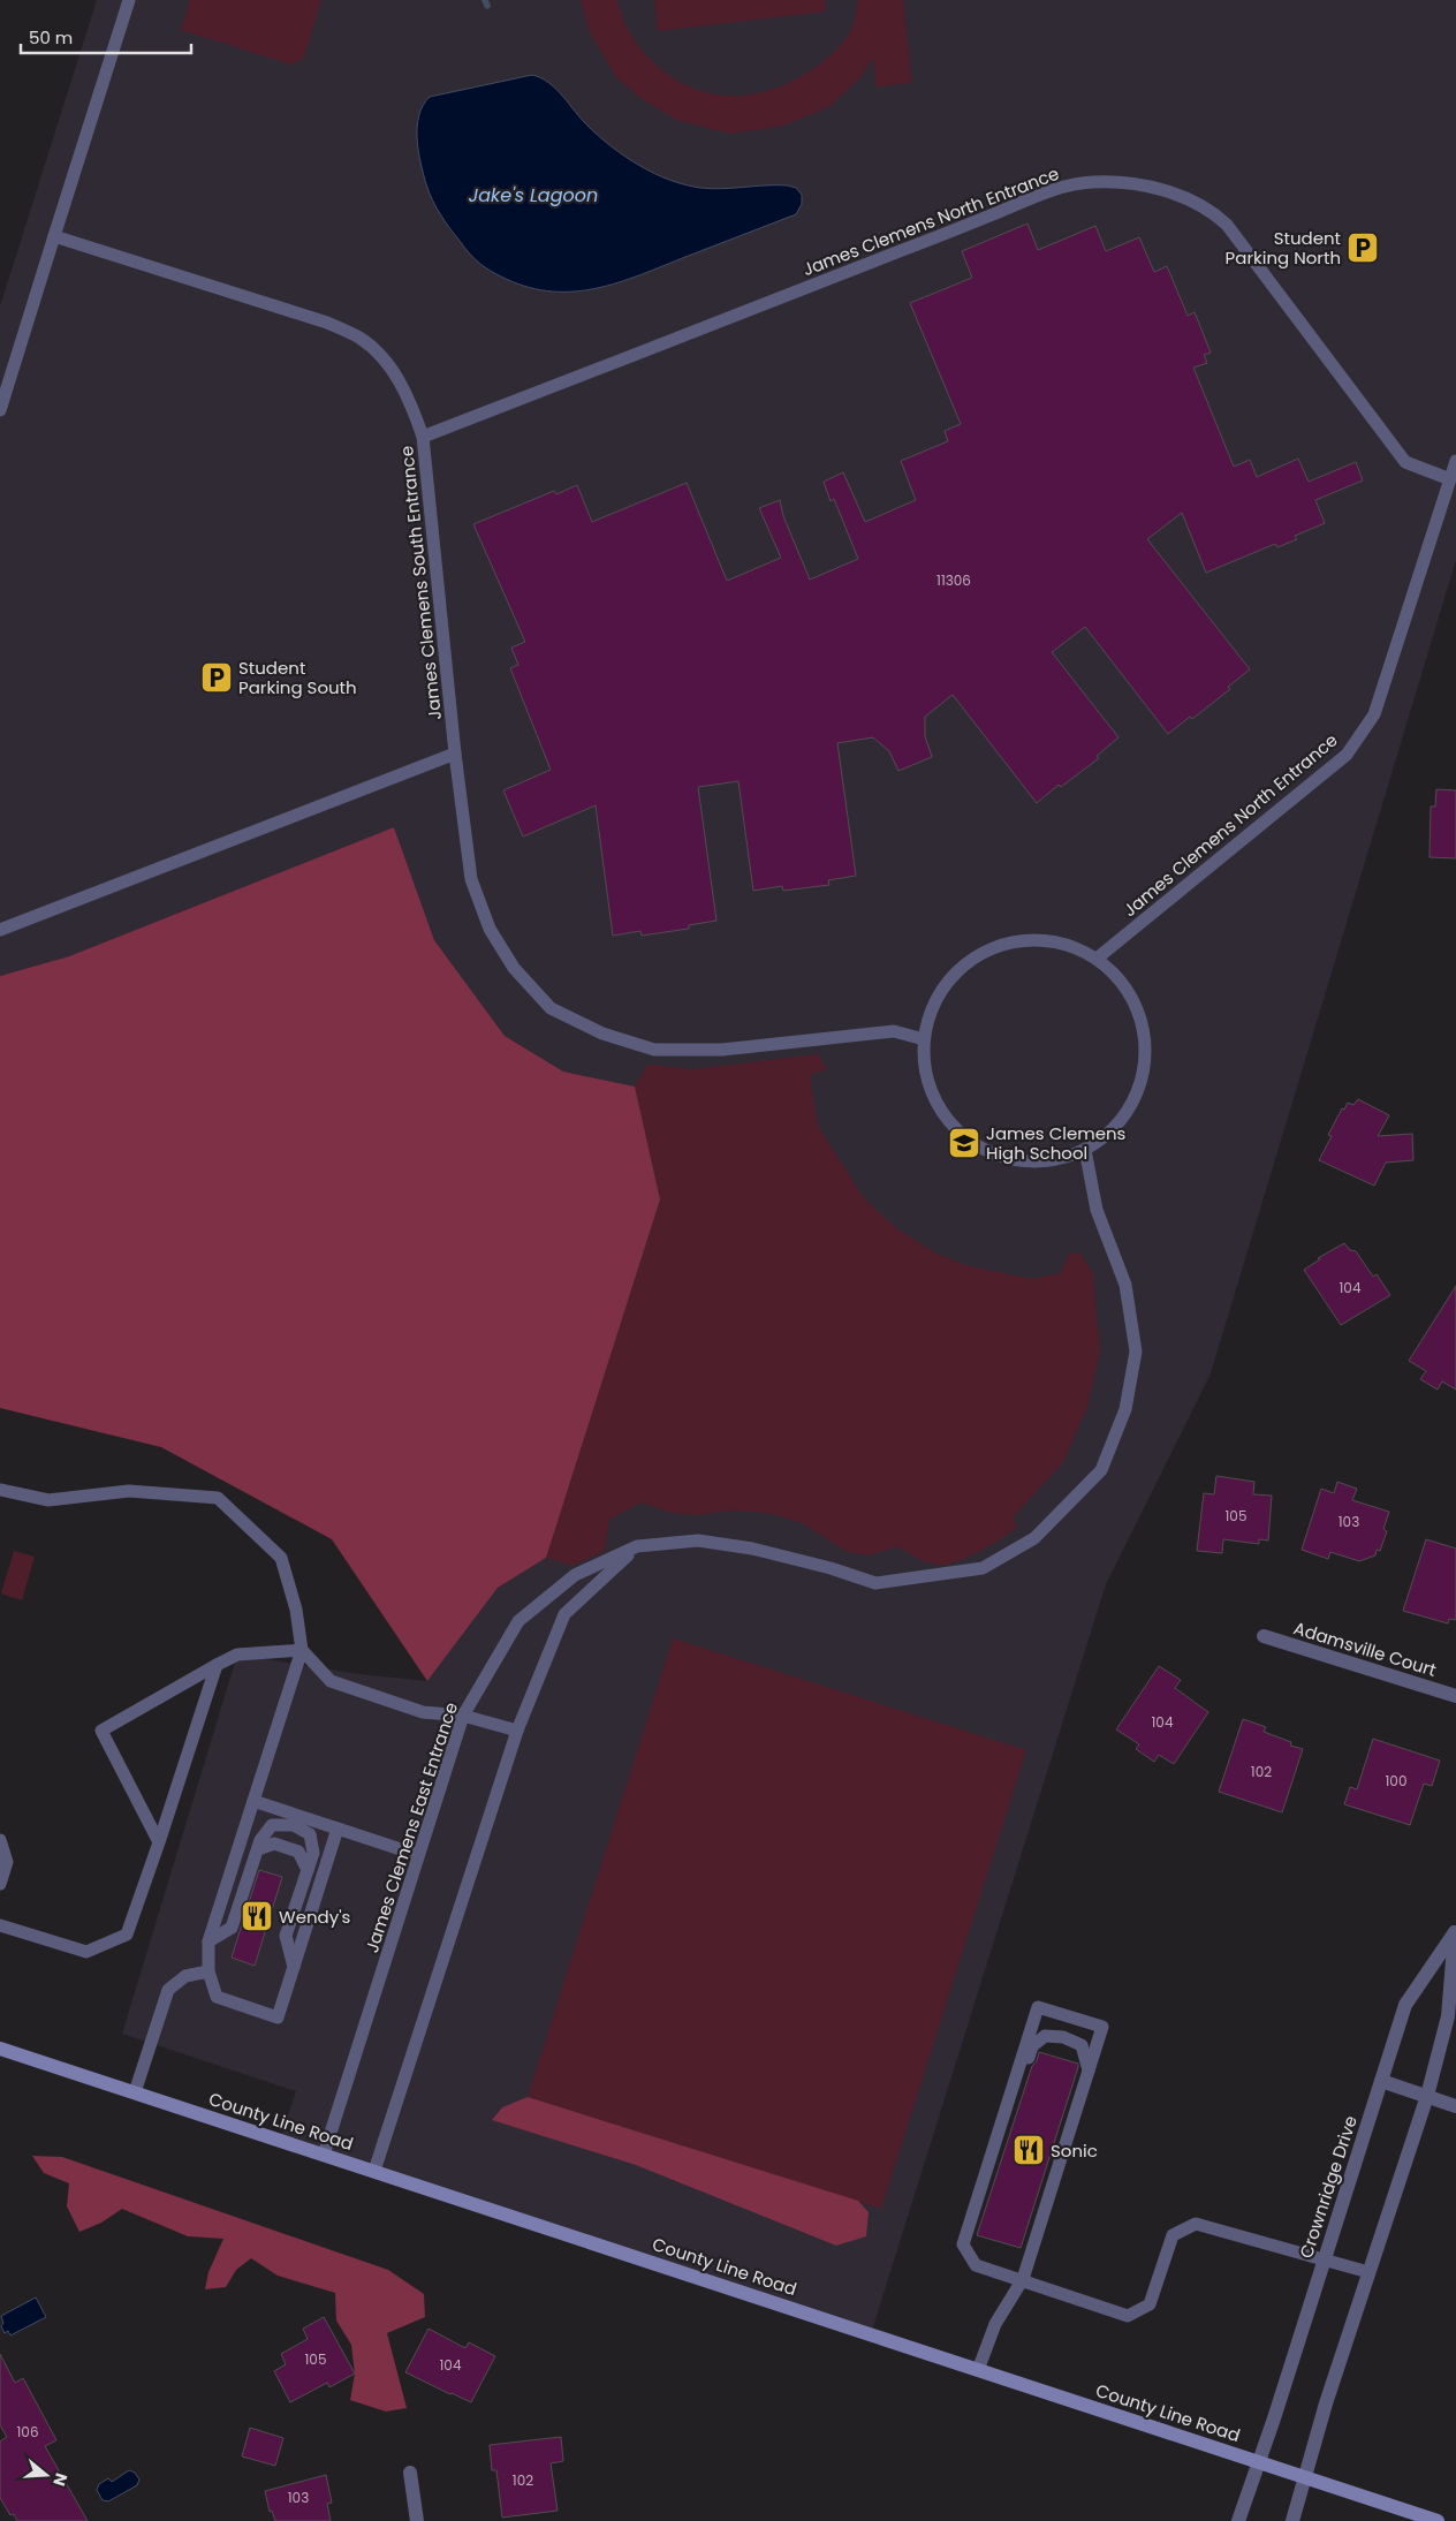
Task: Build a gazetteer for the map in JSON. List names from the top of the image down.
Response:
{
  "streets": {
    "main road": ["County Line Road"],
    "street": ["Adamsville Court", "Crownridge Drive"],
    "lane": ["James Clemens North Entrance", "James Clemens South Entrance", "James Clemens East Entrance"]
  },
  "crossings": [
    ["James Clemens North Entrance", "James Clemens South Entrance"],
    ["James Clemens East Entrance", "County Line Road"],
    ["County Line Road", "Crownridge Drive"]
  ],
  "water": ["Jake's Lagoon"],
  "places": {
    "parking": ["Student Parking North", "Student Parking South"],
    "school or university": ["James Clemens High School"],
    "restaurant": ["Wendy's", "Sonic"]
  },
  "house_numbers": [
    "11306",
    "104",
    "105",
    "103",
    "104",
    "102",
    "100",
    "105",
    "104",
    "106",
    "102",
    "103"
  ],
  "scale_bar": "50 m",
  "north": "right"
}
